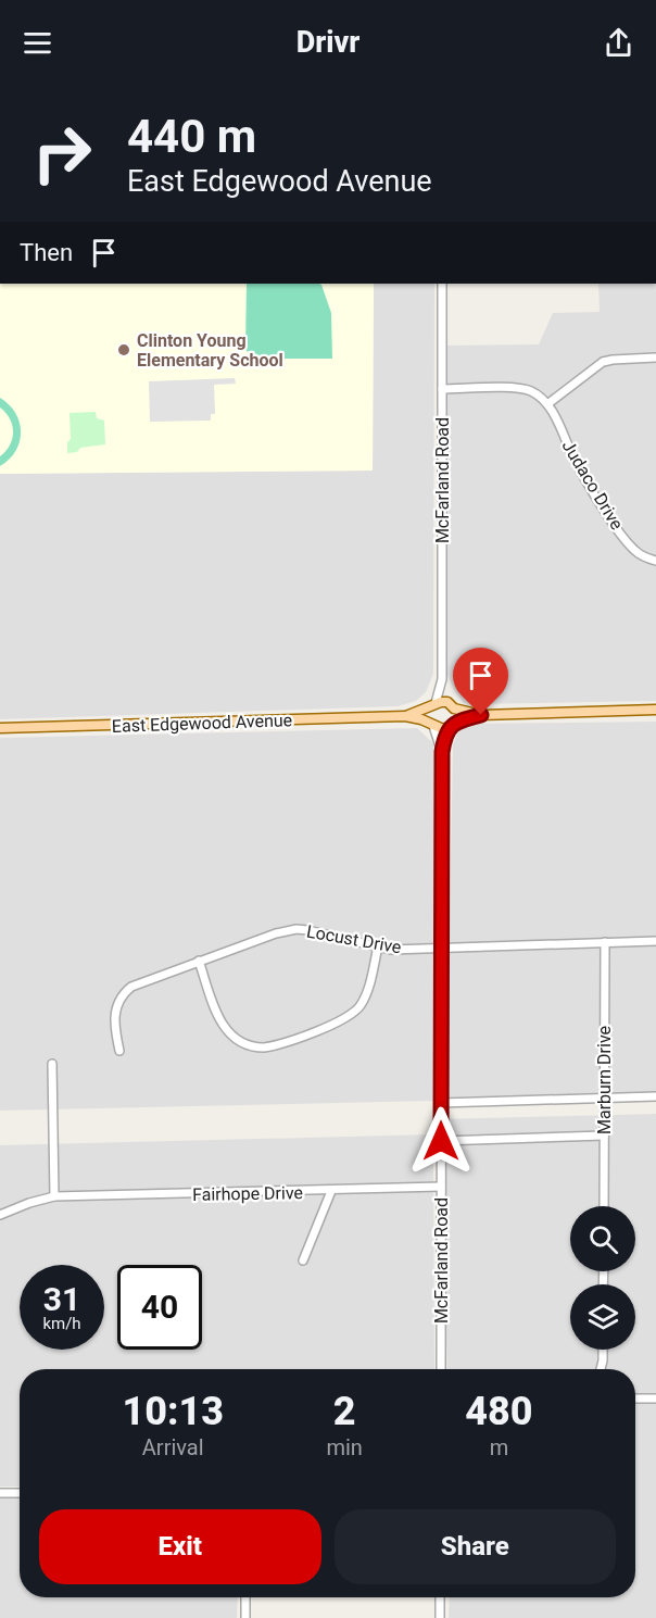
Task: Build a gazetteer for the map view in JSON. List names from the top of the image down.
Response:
{
  "streets": {
    "main road": ["East Edgewood Avenue"],
    "street": [
      "McFarland Road",
      "Judaco Drive",
      "Locust Drive",
      "Marburn Drive",
      "Fairhope Drive"
    ]
  },
  "crossings": [
    ["McFarland Road", "East Edgewood Avenue"],
    ["McFarland Road", "Locust Drive"],
    ["McFarland Road", "Fairhope Drive"],
    ["Locust Drive", "Marburn Drive"]
  ],
  "places": ["Clinton Young Elementary School"],
  "page": {
    "header": "Drivr",
    "turn": ["440 m", "East Edgewood Avenue"],
    "then": "Then",
    "speed": "31 km/h",
    "limit": "40",
    "eta": [
      "10:13",
      "Arrival",
      "2",
      "min",
      "480",
      "m"
    ],
    "buttons": ["Exit", "Share"]
  }
}
